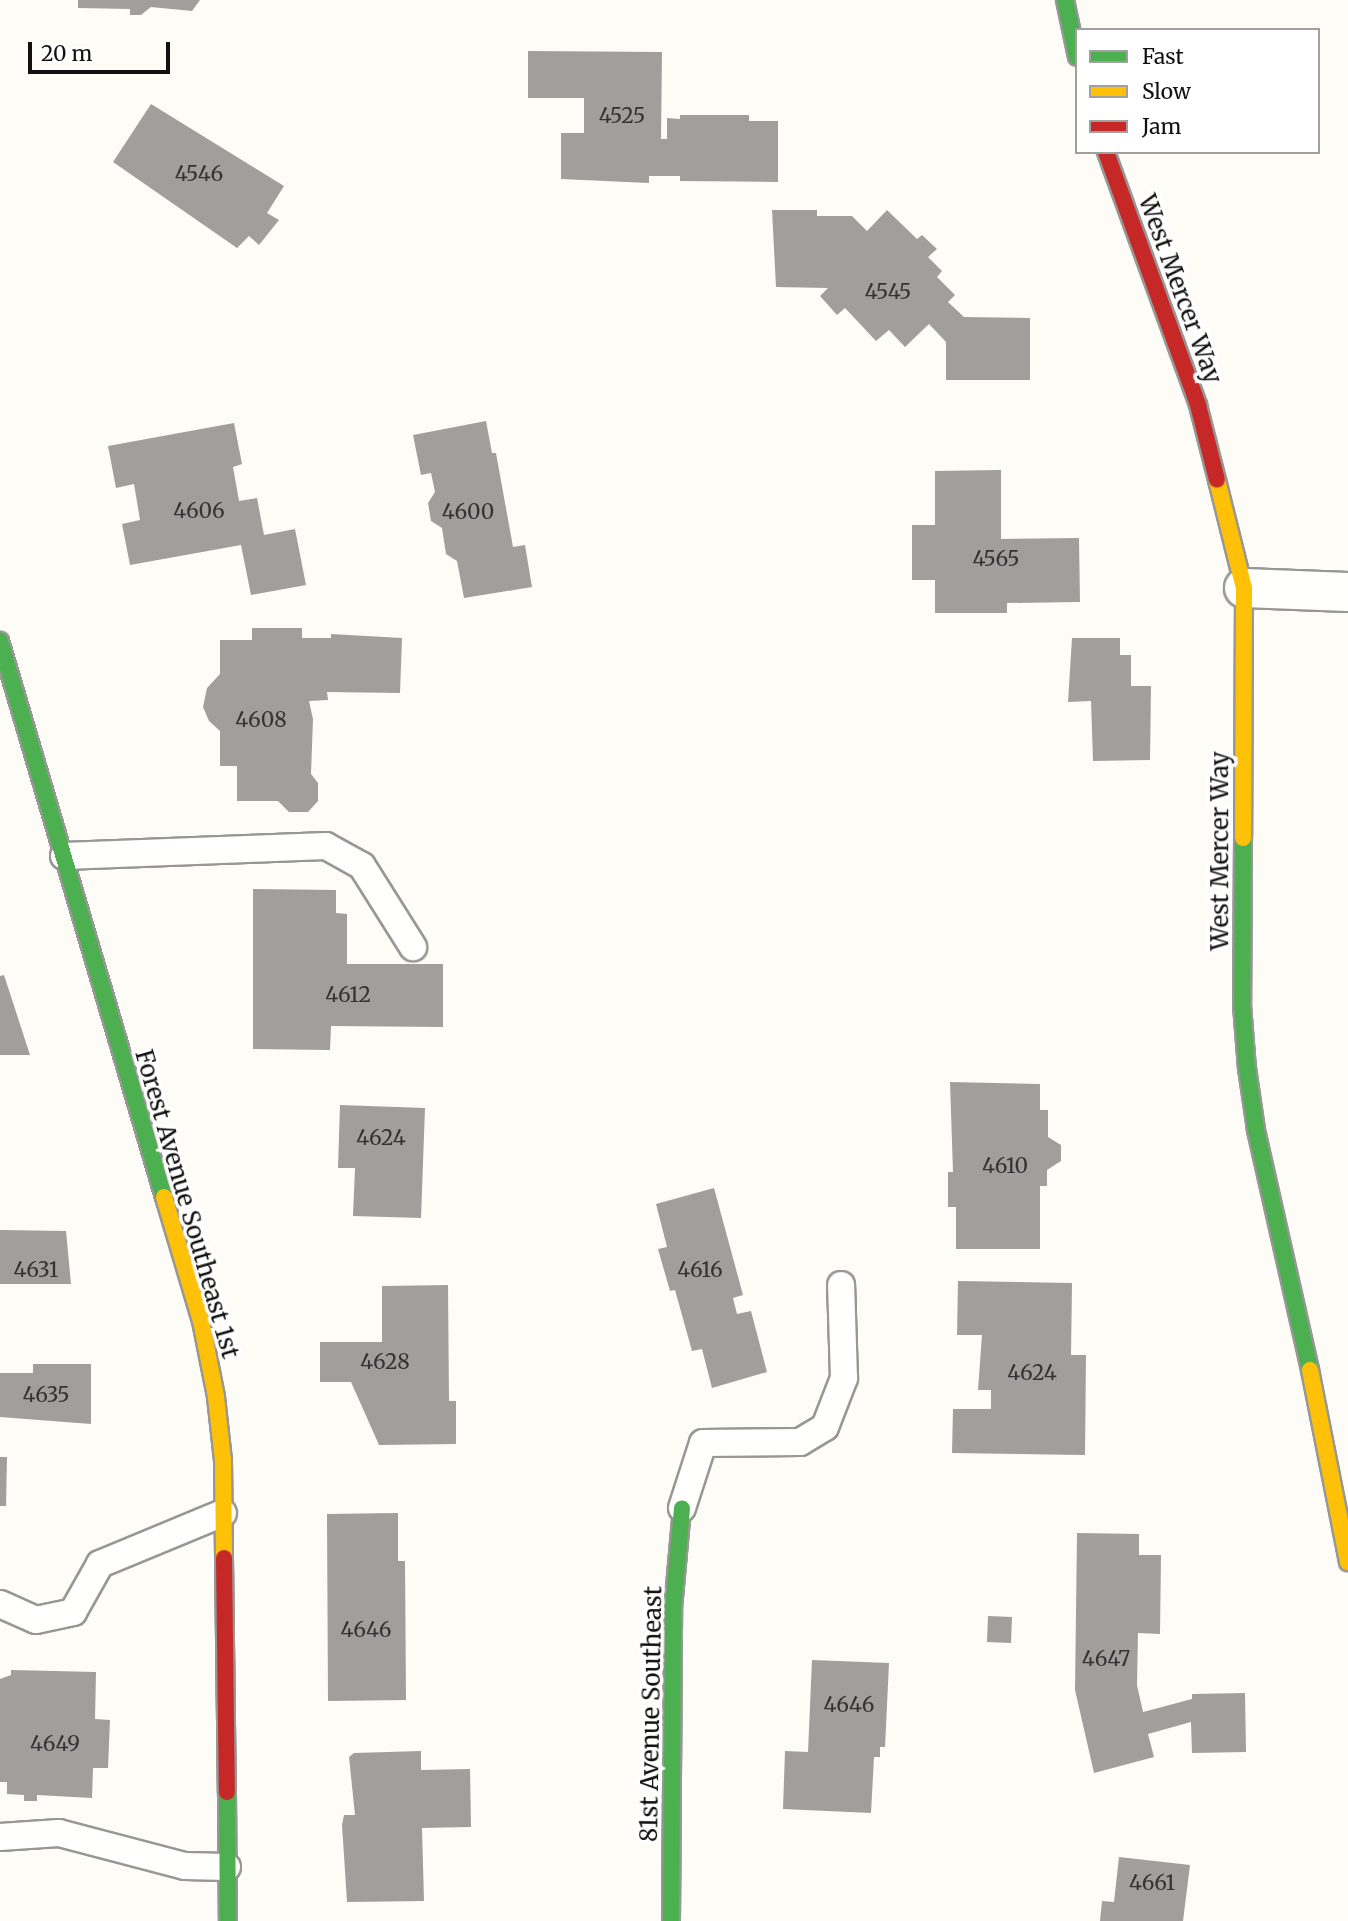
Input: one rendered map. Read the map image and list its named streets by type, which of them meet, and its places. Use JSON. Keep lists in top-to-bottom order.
{
  "streets": {
    "street": ["West Mercer Way", "Forest Avenue Southeast 1st", "81st Avenue Southeast"]
  },
  "house_numbers": [
    "4525",
    "4546",
    "4545",
    "4606",
    "4600",
    "4565",
    "4608",
    "4612",
    "4624",
    "4610",
    "4631",
    "4616",
    "4628",
    "4624",
    "4635",
    "4646",
    "4647",
    "4646",
    "4649",
    "4661"
  ],
  "legend": ["Fast", "Slow", "Jam"],
  "scale_bar": "20 m"
}
